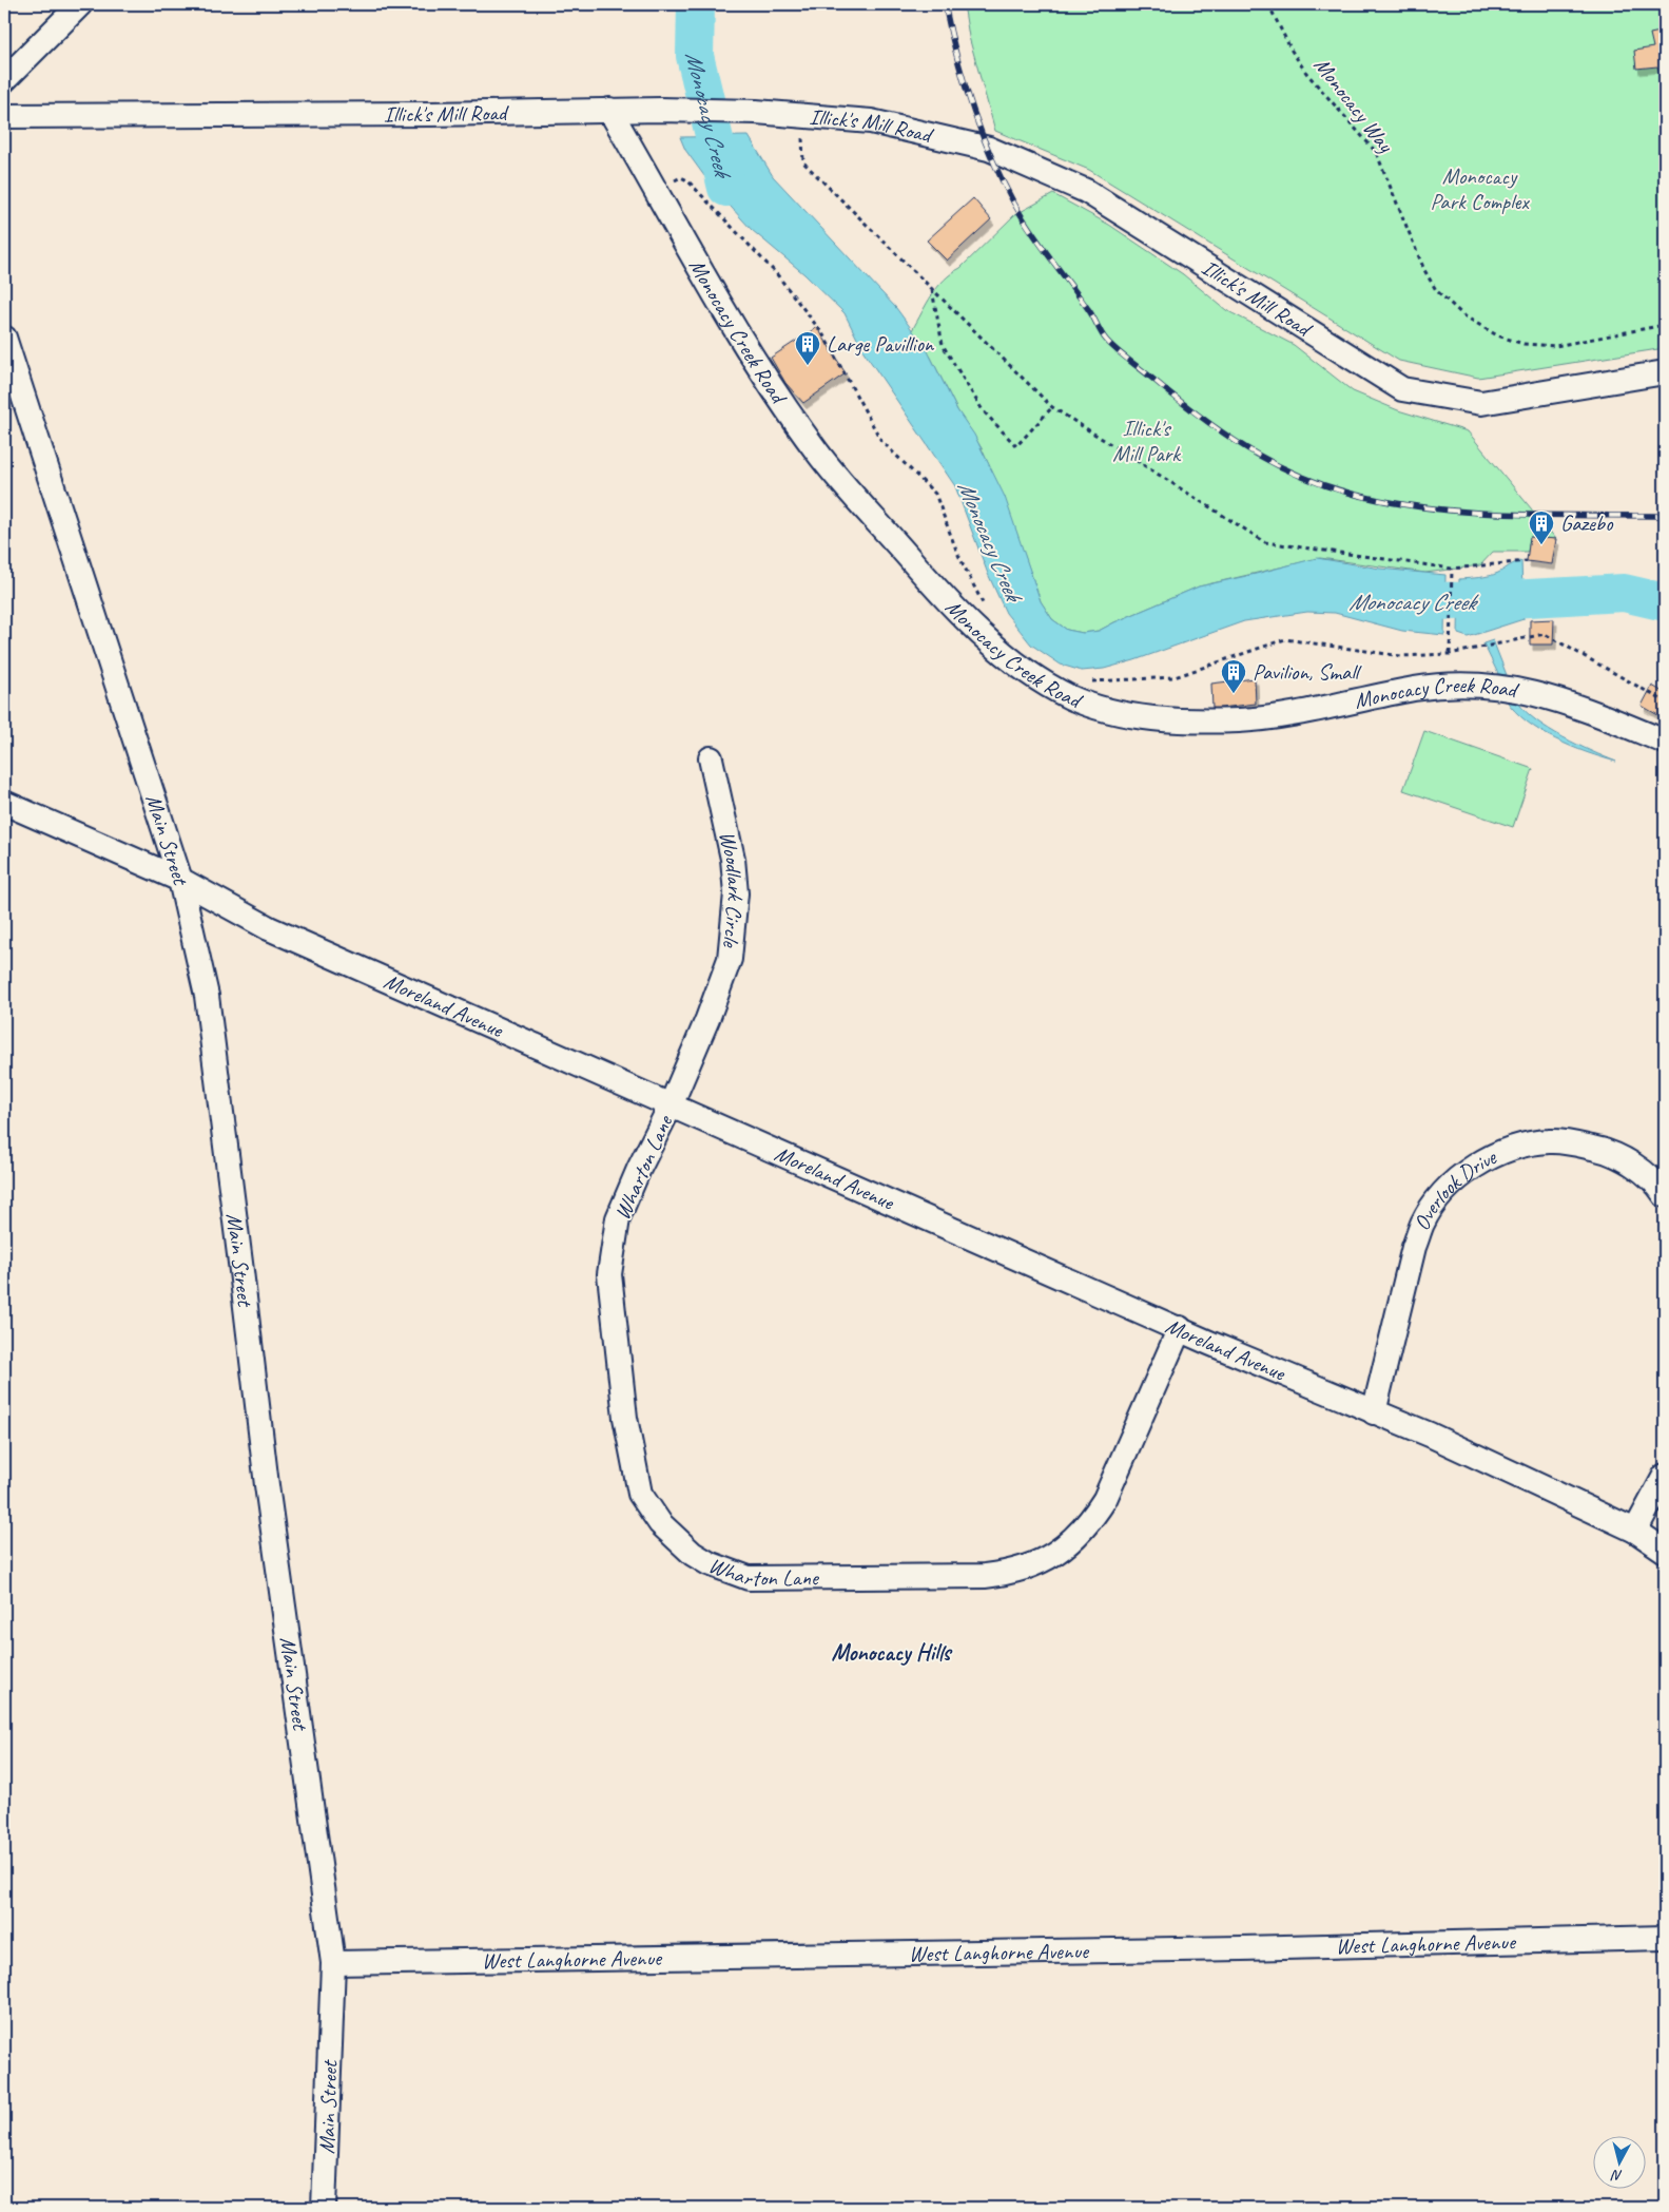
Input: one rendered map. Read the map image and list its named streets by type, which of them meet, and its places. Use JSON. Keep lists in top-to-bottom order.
{
  "streets": {
    "street": [
      "Illick's Mill Road",
      "Monocacy Creek Road",
      "Main Street",
      "Woodlark Circle",
      "Moreland Avenue",
      "Wharton Lane",
      "Overlook Drive",
      "West Langhorne Avenue"
    ],
    "path": ["Monocacy Way"]
  },
  "crossings": [
    ["Illick's Mill Road", "Monocacy Creek Road"],
    ["Main Street", "Moreland Avenue"],
    ["Main Street", "West Langhorne Avenue"],
    ["Woodlark Circle", "Moreland Avenue"],
    ["Woodlark Circle", "Wharton Lane"],
    ["Moreland Avenue", "Wharton Lane"],
    ["Moreland Avenue", "Overlook Drive"]
  ],
  "districts": ["Monocacy Hills"],
  "water": ["Monocacy Creek"],
  "parks": ["Monocacy Park Complex", "Illick's Mill Park"],
  "places": {
    "building": ["Large Pavillion", "Gazebo", "Pavilion, Small"]
  },
  "north": "bottom"
}
